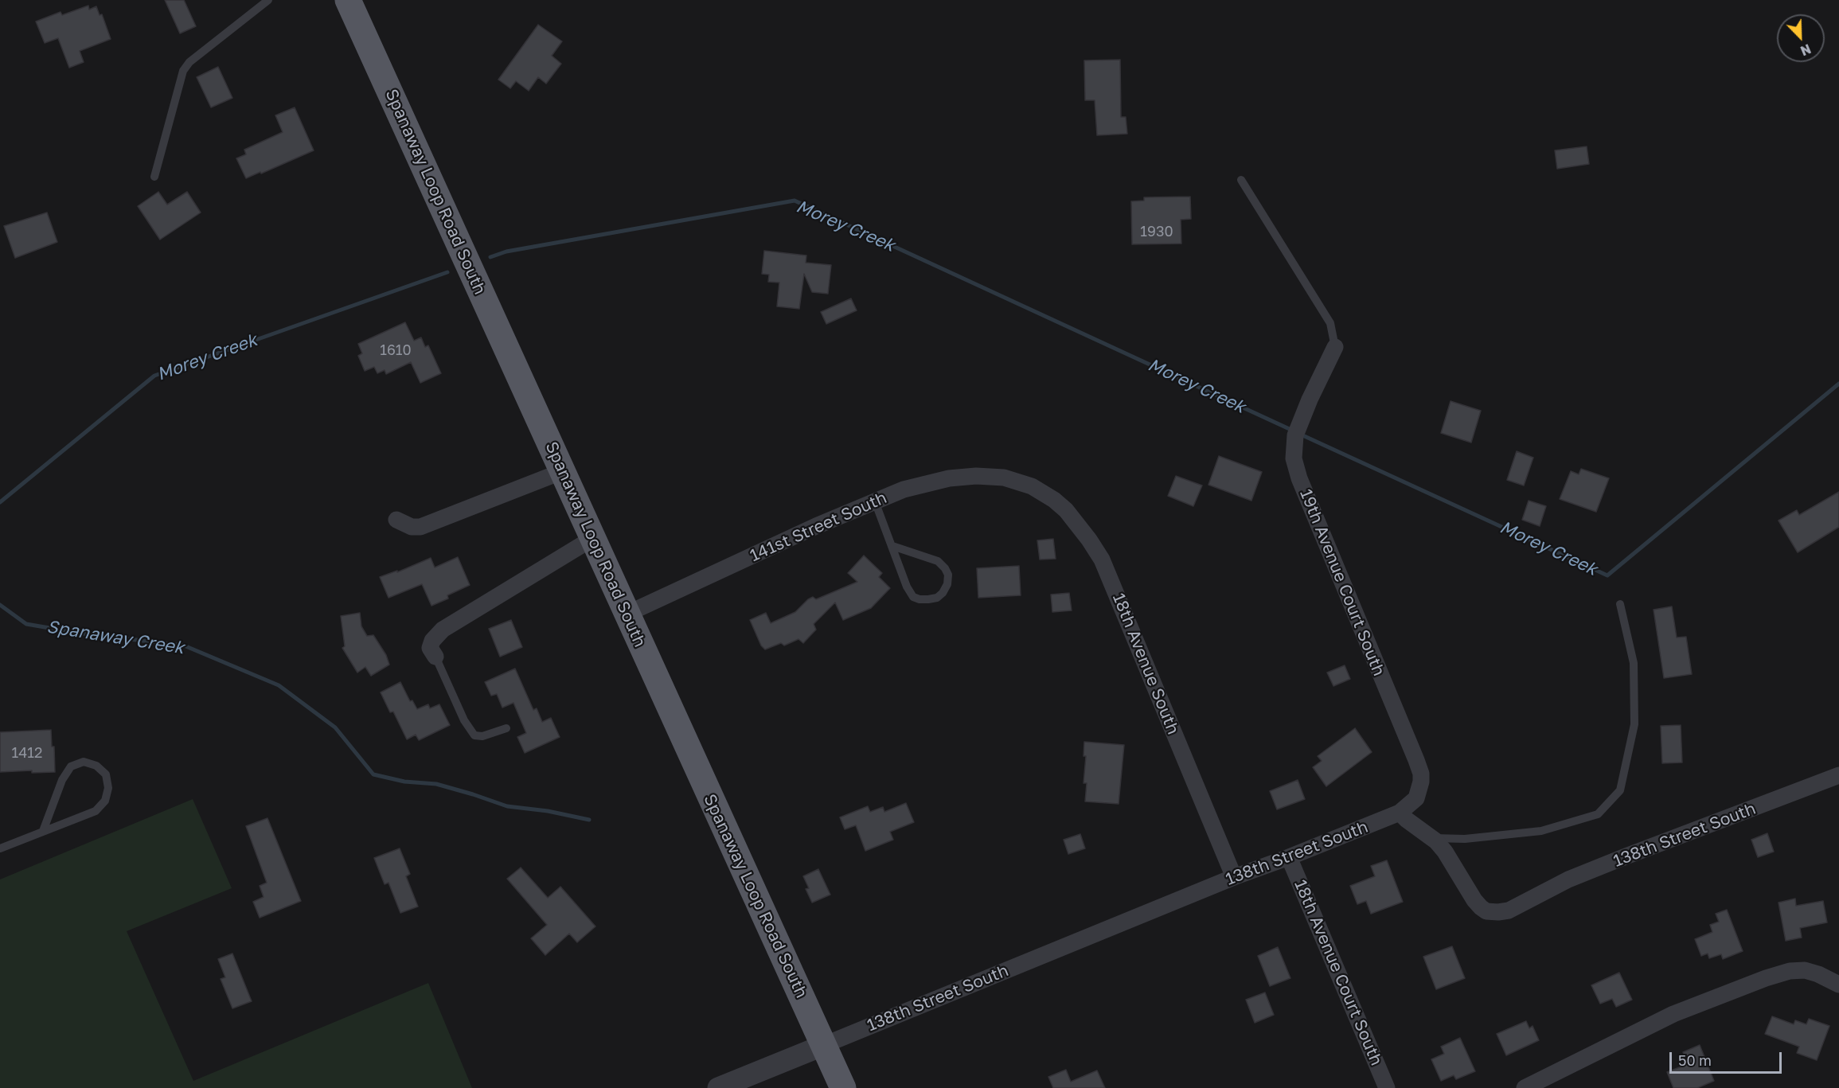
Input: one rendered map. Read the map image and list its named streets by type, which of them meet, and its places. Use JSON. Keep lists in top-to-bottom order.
{
  "streets": {
    "main road": ["Spanaway Loop Road South"],
    "street": [
      "141st Street South",
      "19th Avenue Court South",
      "18th Avenue South",
      "138th Street South",
      "18th Avenue Court South"
    ]
  },
  "crossings": [
    ["Spanaway Loop Road South", "141st Street South"],
    ["Spanaway Loop Road South", "138th Street South"],
    ["141st Street South", "18th Avenue South"],
    ["19th Avenue Court South", "138th Street South"],
    ["18th Avenue South", "138th Street South"],
    ["138th Street South", "18th Avenue Court South"]
  ],
  "water": ["Morey Creek", "Spanaway Creek"],
  "house_numbers": ["1930", "1610", "1412"],
  "scale_bar": "50 m",
  "north": "bottom right"
}
